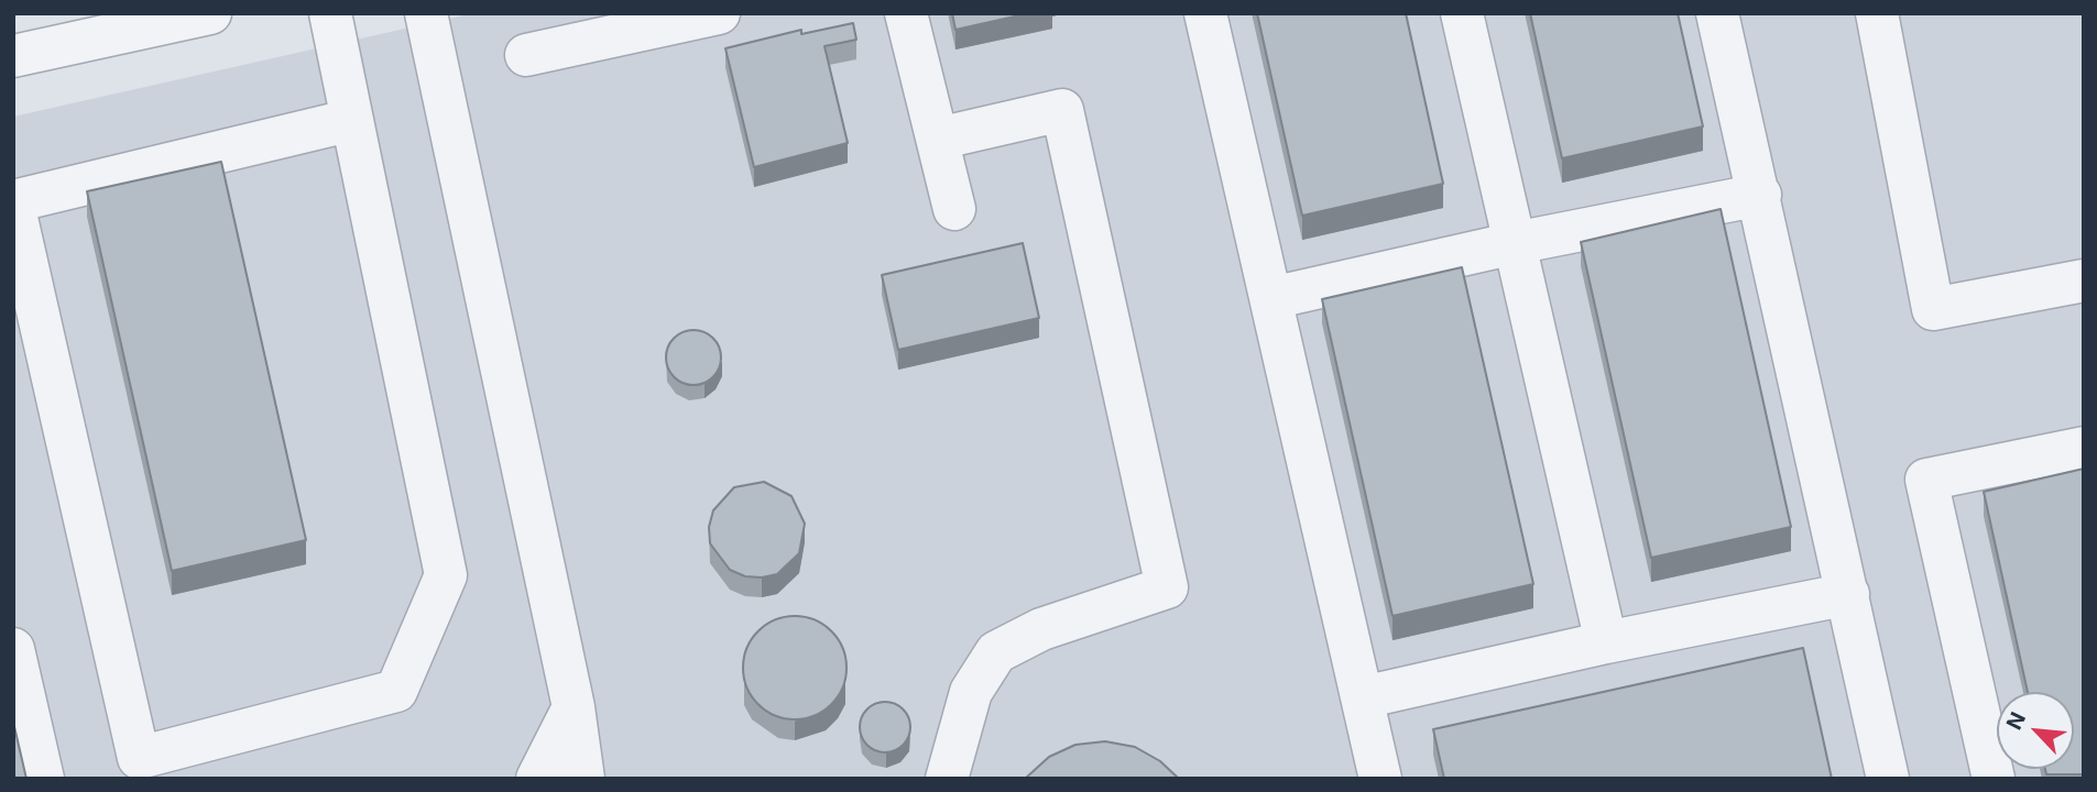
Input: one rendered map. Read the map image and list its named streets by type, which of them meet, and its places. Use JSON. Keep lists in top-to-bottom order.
{
  "north": "top left"
}
